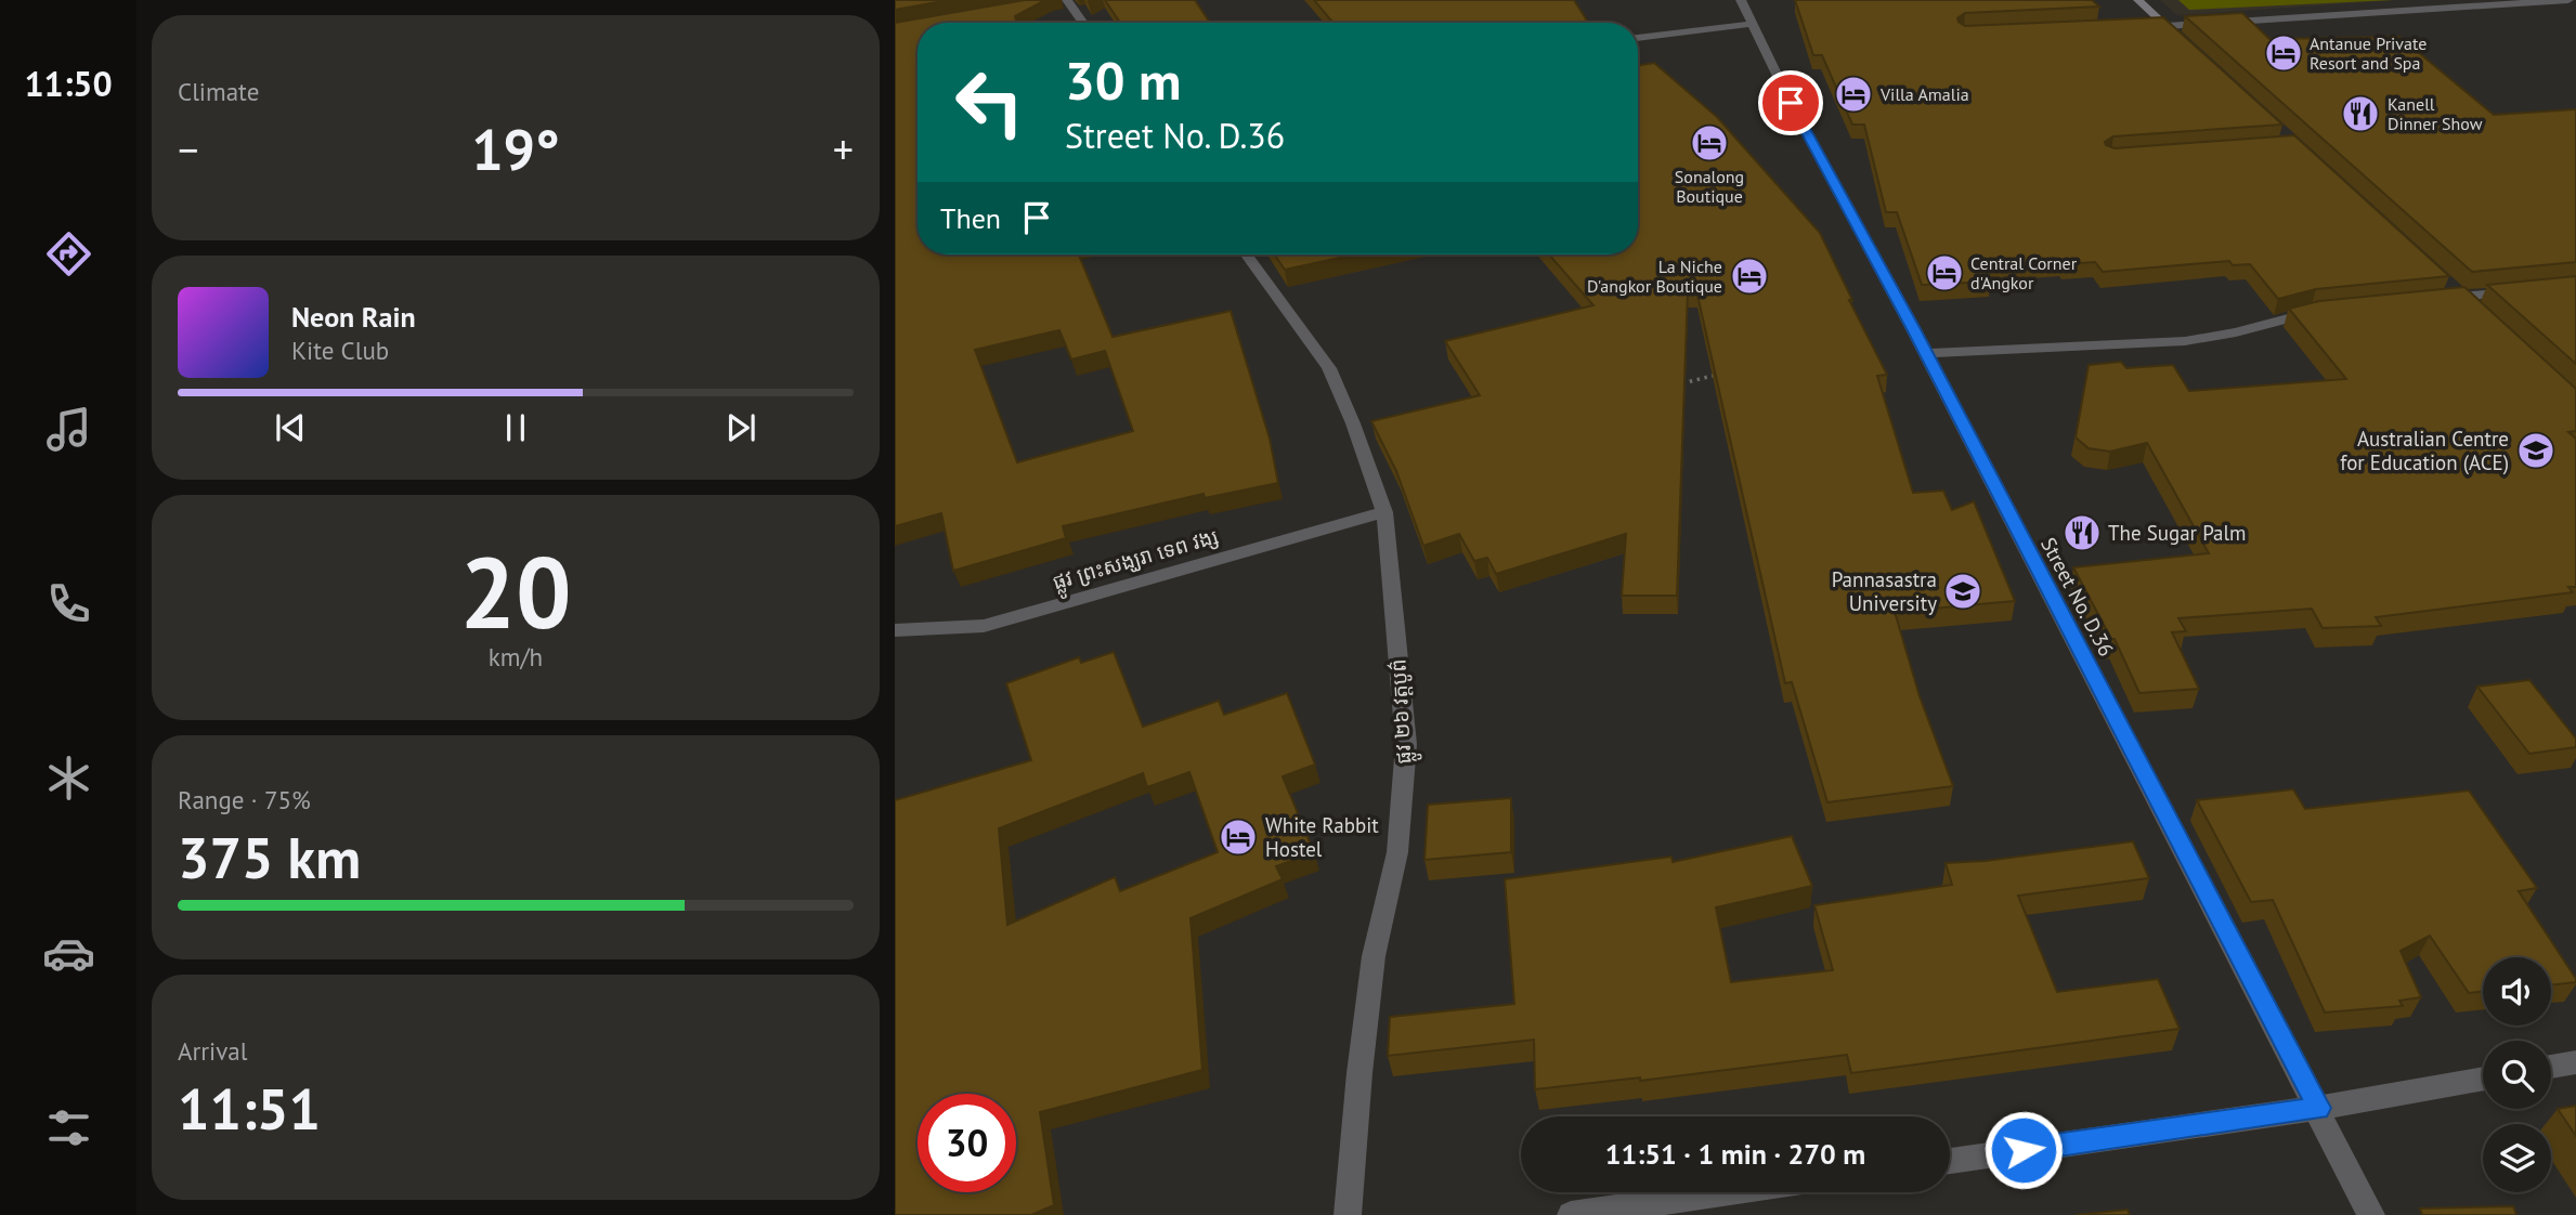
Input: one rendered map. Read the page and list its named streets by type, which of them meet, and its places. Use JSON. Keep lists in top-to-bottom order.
{
  "streets": {
    "street": ["ផ្លូវ ព្រះសង្ឃរា ទេព វង្ស", "Street No. D.36", "ផ្លូវ ២៦ វត្តបូព៌"]
  },
  "crossings": [
    ["ផ្លូវ ព្រះសង្ឃរា ទេព វង្ស", "ផ្លូវ ២៦ វត្តបូព៌"]
  ],
  "places": {
    "hotel": [
      "Antanue Private Resort and Spa",
      "Villa Amalia",
      "Sonalong Boutique",
      "Central Corner d'Angkor",
      "La Niche D'angkor Boutique",
      "White Rabbit Hostel"
    ],
    "restaurant": ["Kanell Dinner Show", "The Sugar Palm"],
    "school or university": ["Australian Centre for Education (ACE)", "Pannasastra University"]
  },
  "page": {
    "tabs": "11:50",
    "tile": [
      "Climate",
      ["20", "km/h"],
      ["Range · 75%", "375 km"],
      ["Arrival", "11:51"]
    ],
    "turn": ["30 m", "Street No. D.36"],
    "heat": ["−", "19°", "+"],
    "then": "Then",
    "song": ["Neon Rain", "Kite Club"],
    "limit": "30",
    "trip": "11:51 · 1 min · 270 m"
  }
}
